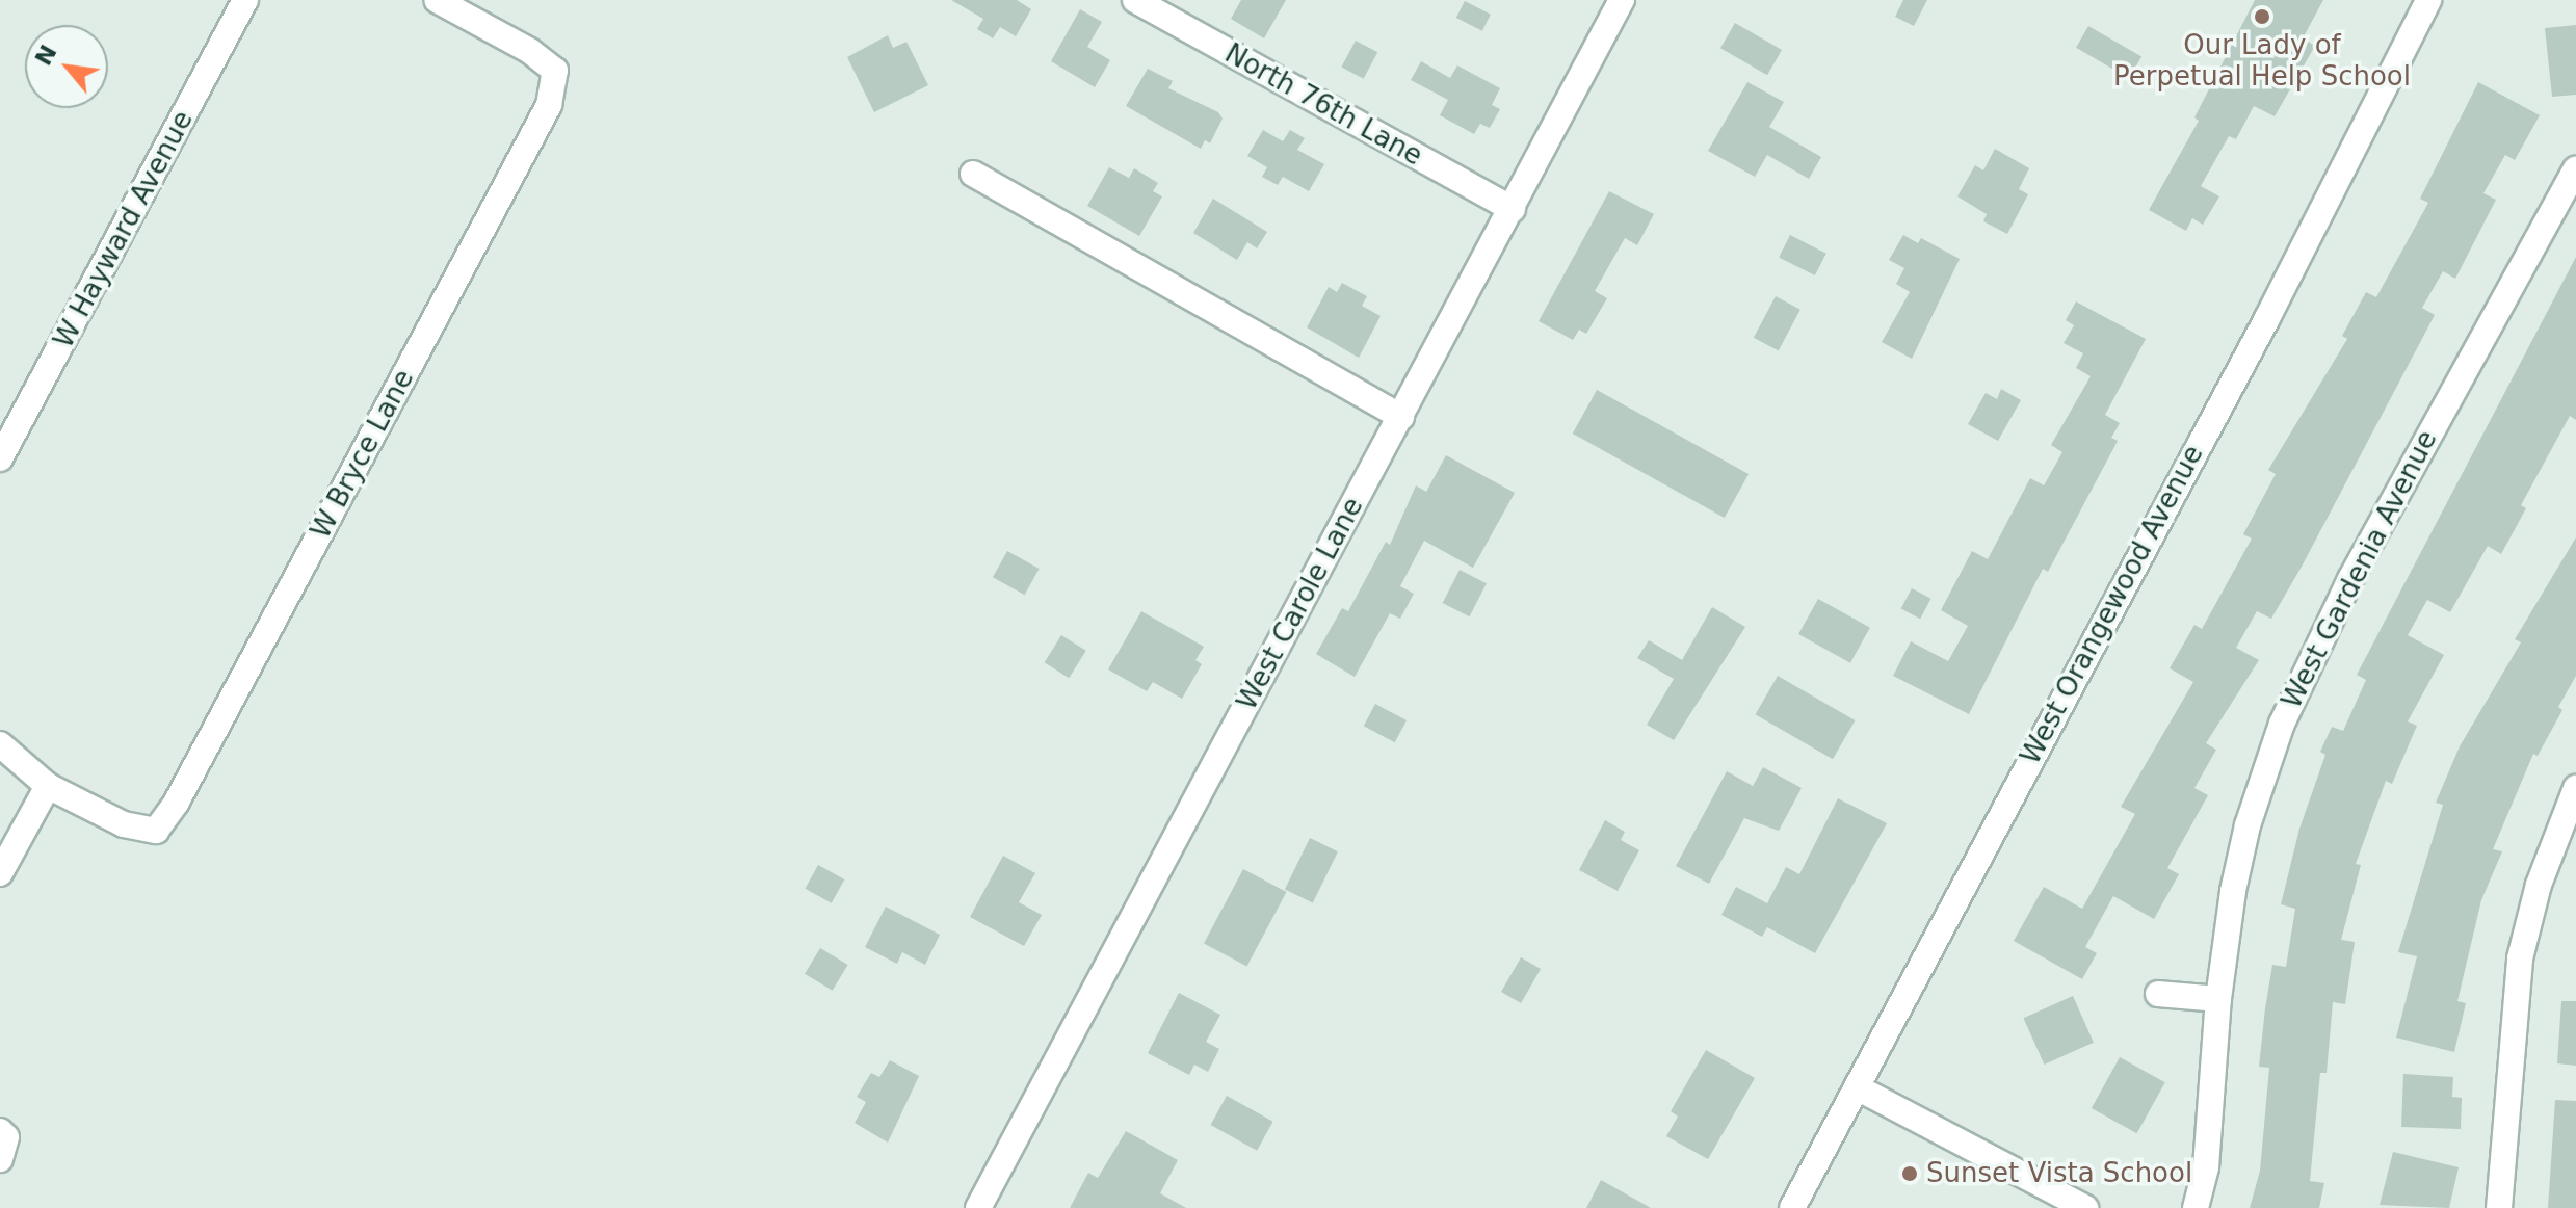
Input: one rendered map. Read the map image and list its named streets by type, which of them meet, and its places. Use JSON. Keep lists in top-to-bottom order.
{
  "streets": {
    "street": [
      "North 76th Lane",
      "W Hayward Avenue",
      "W Bryce Lane",
      "West Gardenia Avenue",
      "West Carole Lane",
      "West Orangewood Avenue"
    ]
  },
  "crossings": [
    ["North 76th Lane", "West Carole Lane"]
  ],
  "places": ["Our Lady of Perpetual Help School", "Sunset Vista School"],
  "north": "top left"
}
